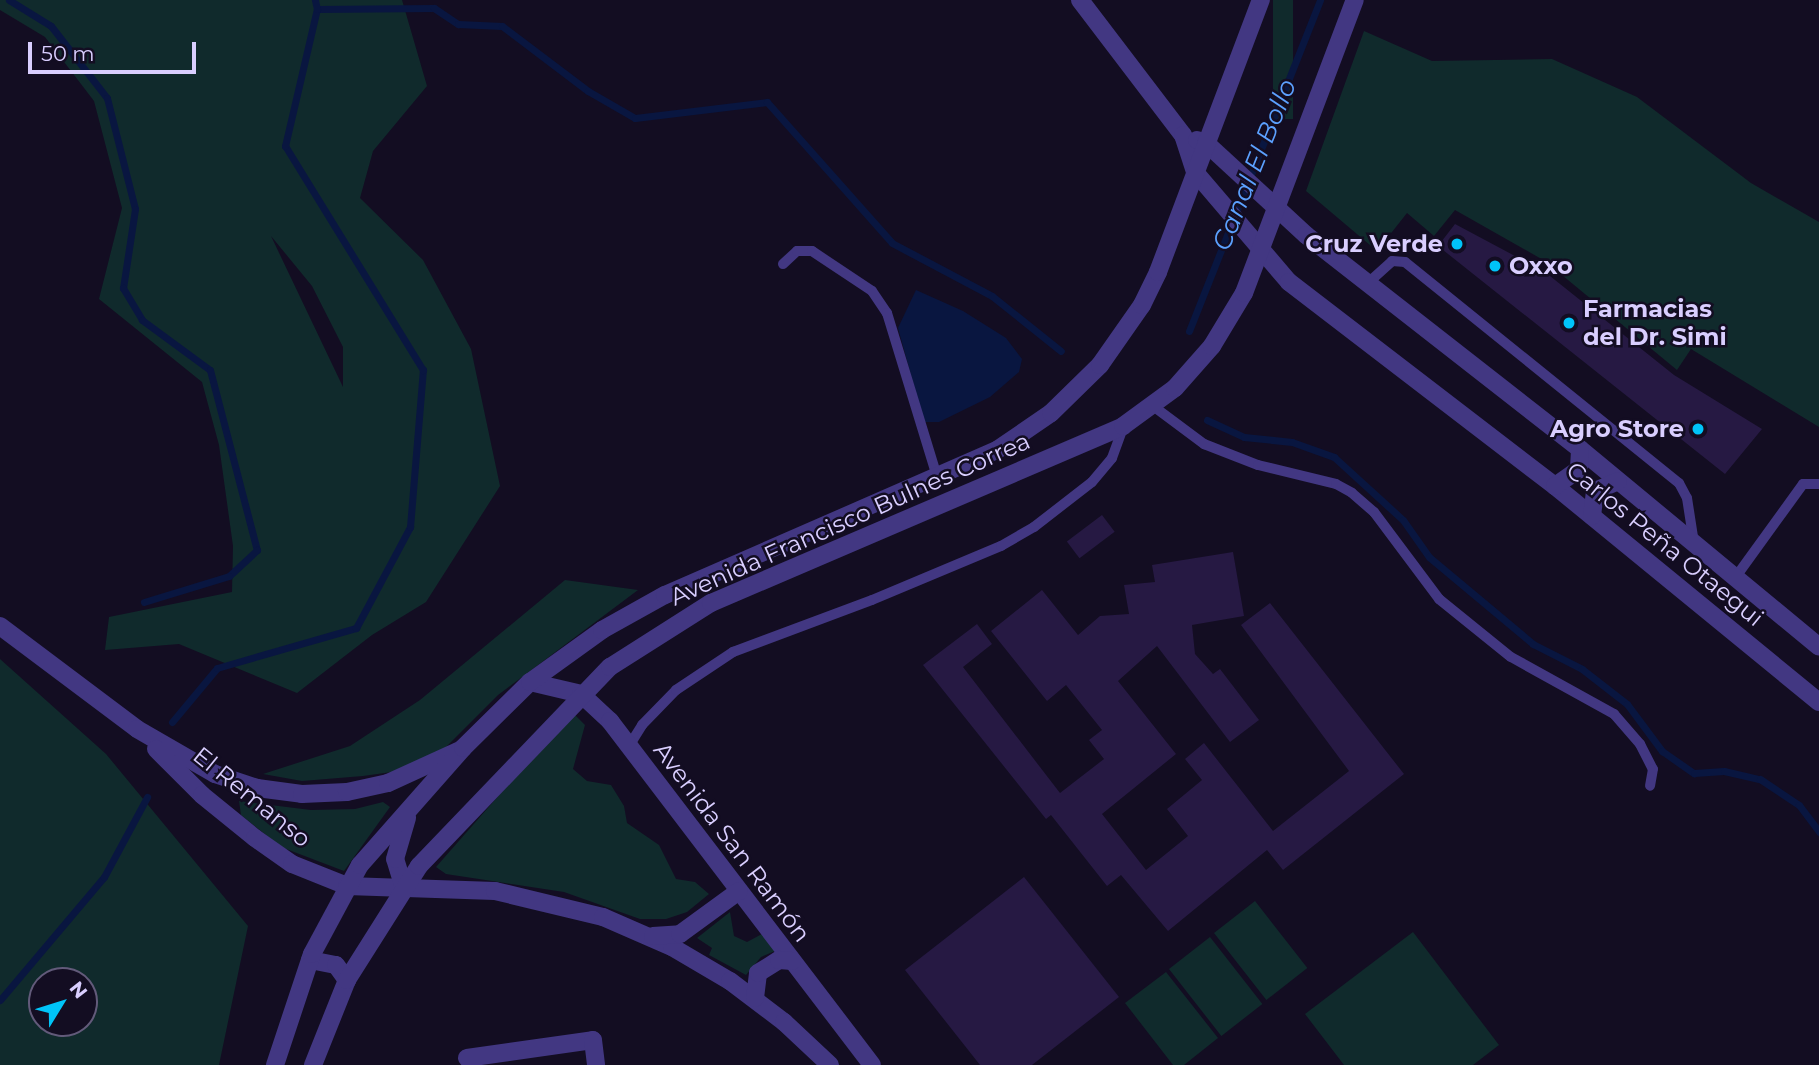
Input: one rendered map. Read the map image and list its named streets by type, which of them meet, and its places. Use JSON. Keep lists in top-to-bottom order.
{
  "streets": {
    "street": [
      "Avenida Francisco Bulnes Correa",
      "Carlos Peña Otaegui",
      "El Remanso",
      "Avenida San Ramón"
    ]
  },
  "crossings": [
    ["Avenida Francisco Bulnes Correa", "Carlos Peña Otaegui"],
    ["Avenida Francisco Bulnes Correa", "El Remanso"],
    ["Avenida Francisco Bulnes Correa", "Avenida San Ramón"]
  ],
  "water": ["Canal El Bollo"],
  "places": [
    "Cruz Verde",
    "Oxxo",
    "Farmacias del Dr. Simi",
    "Agro Store"
  ],
  "scale_bar": "50 m",
  "north": "top right"
}
